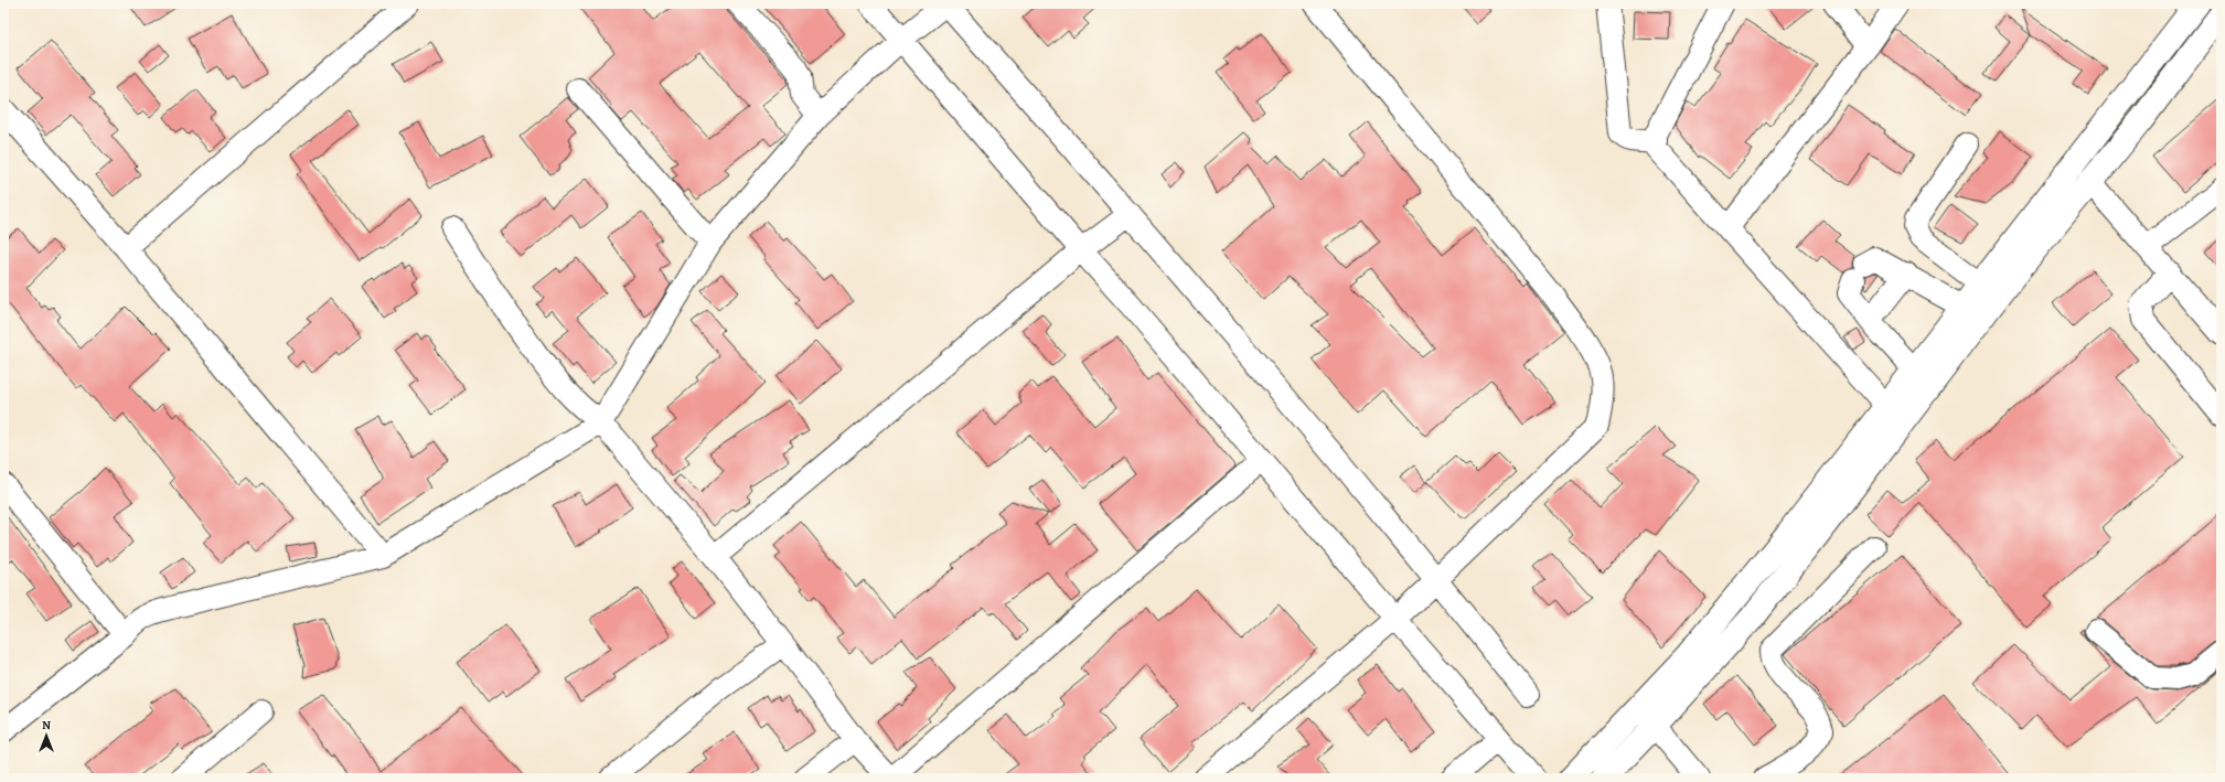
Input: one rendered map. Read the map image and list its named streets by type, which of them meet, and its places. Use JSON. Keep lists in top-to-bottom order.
{
  "north": "top"
}
